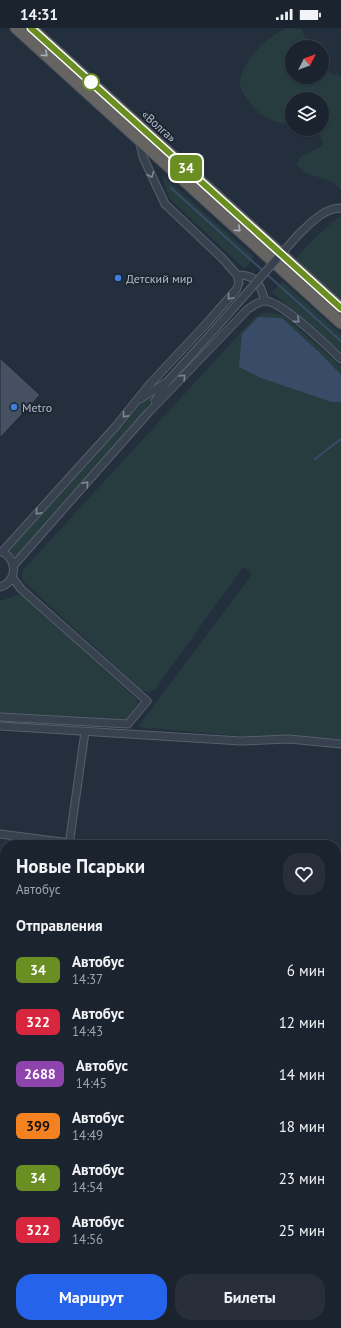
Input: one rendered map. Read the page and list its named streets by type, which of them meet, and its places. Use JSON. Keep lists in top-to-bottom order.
{
  "streets": {
    "highway": ["«Волга»"]
  },
  "places": ["Детский мир", "Metro"],
  "lines": ["bus line 34"],
  "north": "top right",
  "page": {
    "status": "14:31",
    "on_map": "34",
    "heading": [
      ["Новые Псарьки", "Автобус"],
      "Отправления"
    ],
    "list": [
      {
        "mark": "34",
        "name": "Автобус",
        "note": "14:37",
        "value": "6 мин"
      },
      {
        "mark": "322",
        "name": "Автобус",
        "note": "14:43",
        "value": "12 мин"
      },
      {
        "mark": "2688",
        "name": "Автобус",
        "note": "14:45",
        "value": "14 мин"
      },
      {
        "mark": "399",
        "name": "Автобус",
        "note": "14:49",
        "value": "18 мин"
      },
      {
        "mark": "34",
        "name": "Автобус",
        "note": "14:54",
        "value": "23 мин"
      },
      {
        "mark": "322",
        "name": "Автобус",
        "note": "14:56",
        "value": "25 мин"
      }
    ],
    "buttons": ["Маршрут", "Билеты"]
  }
}
